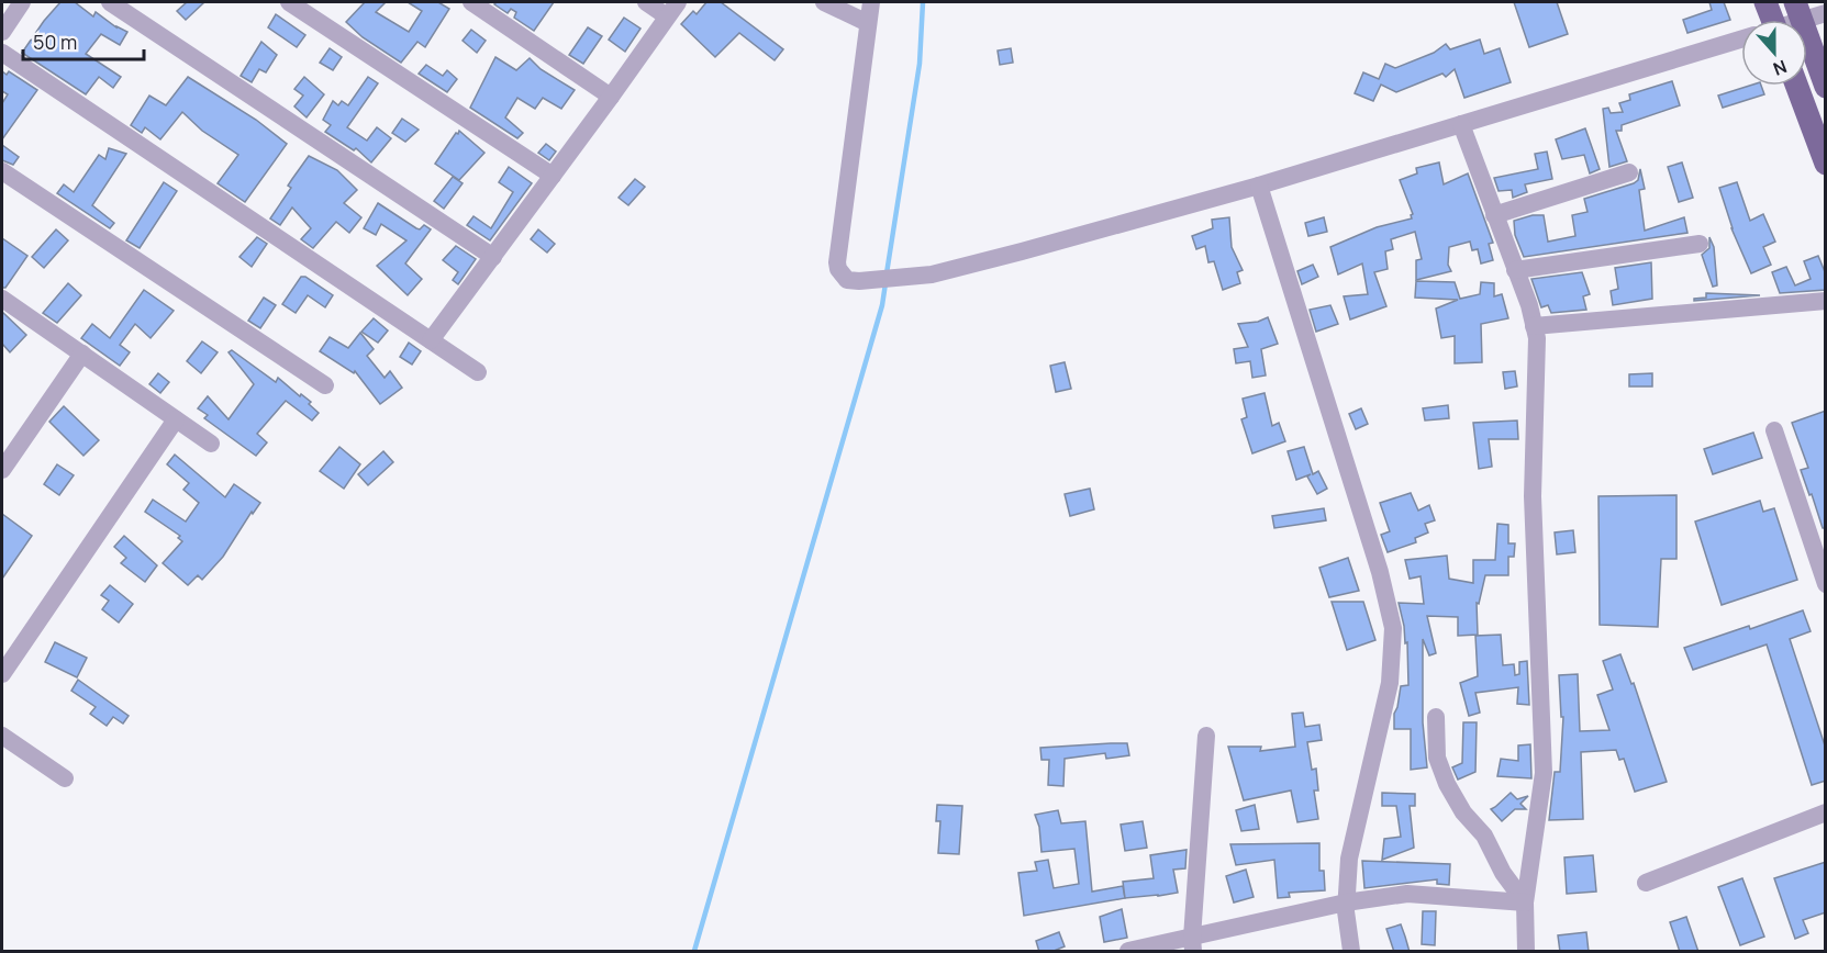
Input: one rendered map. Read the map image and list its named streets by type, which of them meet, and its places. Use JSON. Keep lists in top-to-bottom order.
{
  "scale_bar": "50 m",
  "north": "bottom"
}
